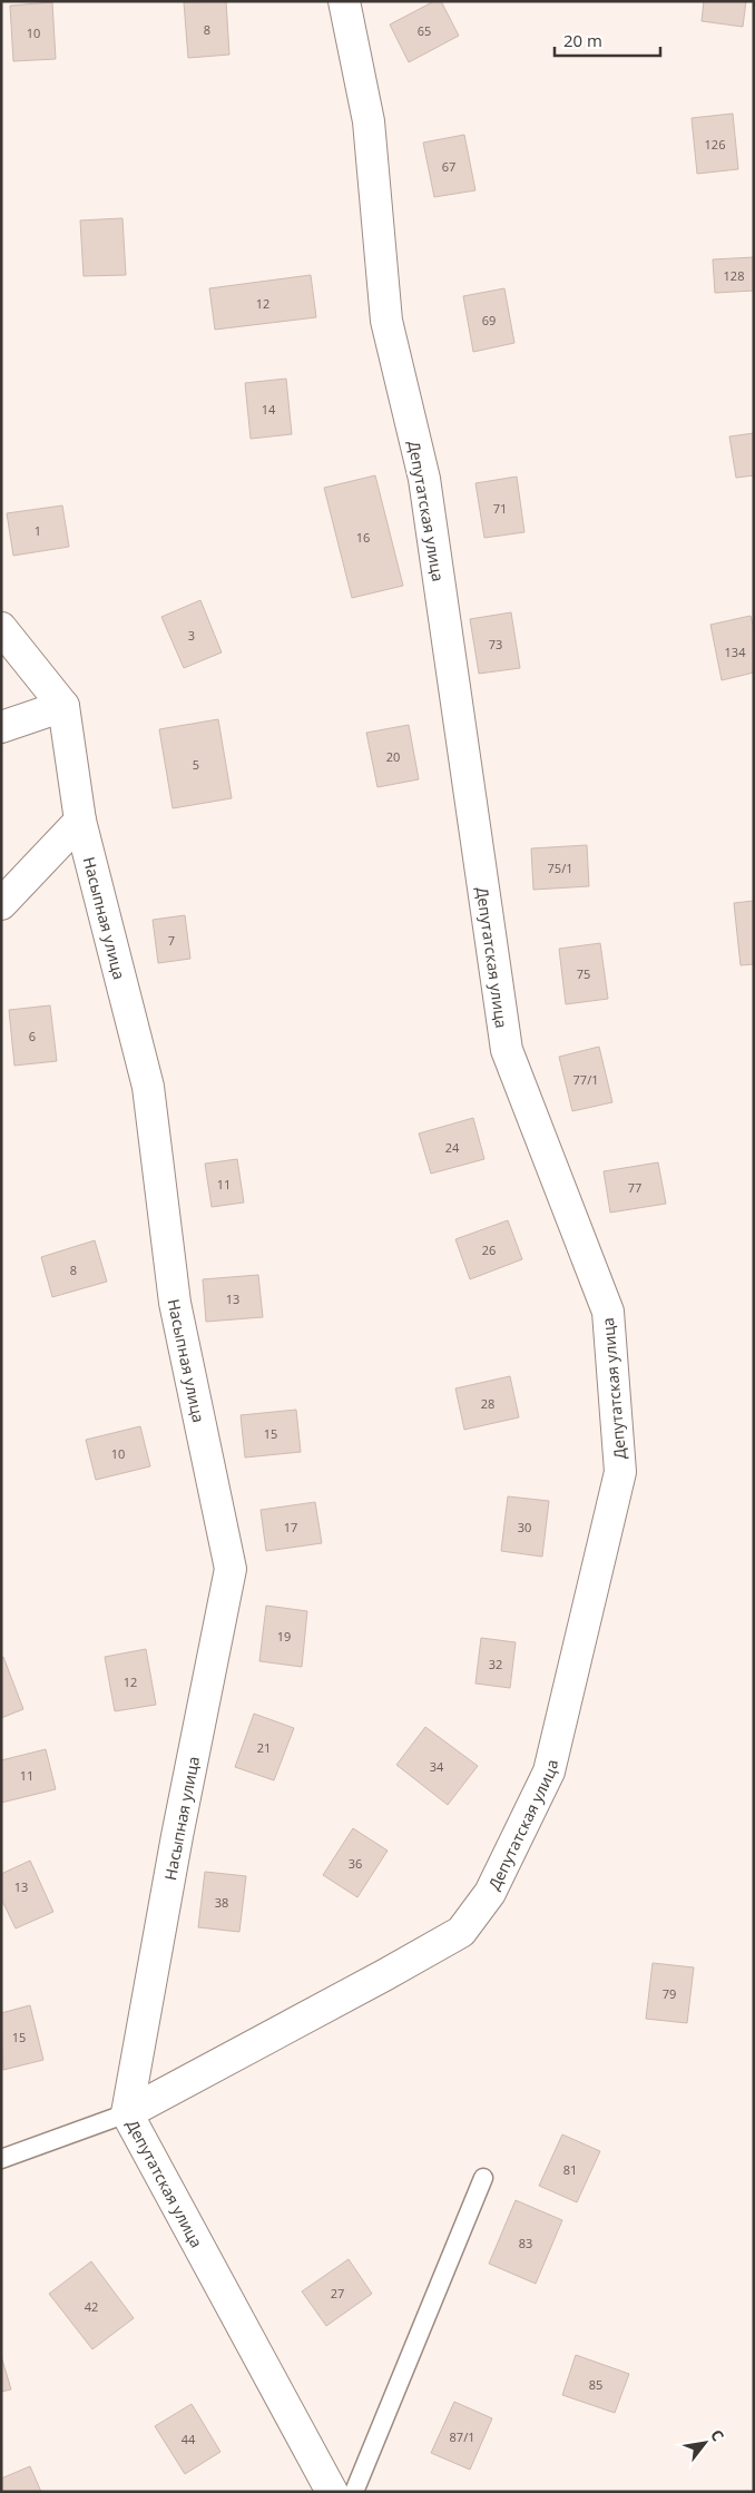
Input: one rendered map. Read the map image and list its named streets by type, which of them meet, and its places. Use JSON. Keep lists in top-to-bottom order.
{
  "streets": {
    "street": ["Депутатская улица", "Насыпная улица"]
  },
  "crossings": [
    ["Депутатская улица", "Насыпная улица"]
  ],
  "house_numbers": [
    "8",
    "65",
    "10",
    "126",
    "67",
    "128",
    "12",
    "69",
    "14",
    "71",
    "1",
    "16",
    "3",
    "73",
    "134",
    "20",
    "5",
    "75/1",
    "7",
    "75",
    "6",
    "77/1",
    "24",
    "11",
    "77",
    "26",
    "8",
    "13",
    "28",
    "15",
    "10",
    "17",
    "30",
    "19",
    "32",
    "12",
    "21",
    "34",
    "11",
    "36",
    "13",
    "38",
    "79",
    "15",
    "81",
    "83",
    "27",
    "42",
    "85",
    "87/1",
    "44"
  ],
  "scale_bar": "20 m",
  "north": "top right"
}
